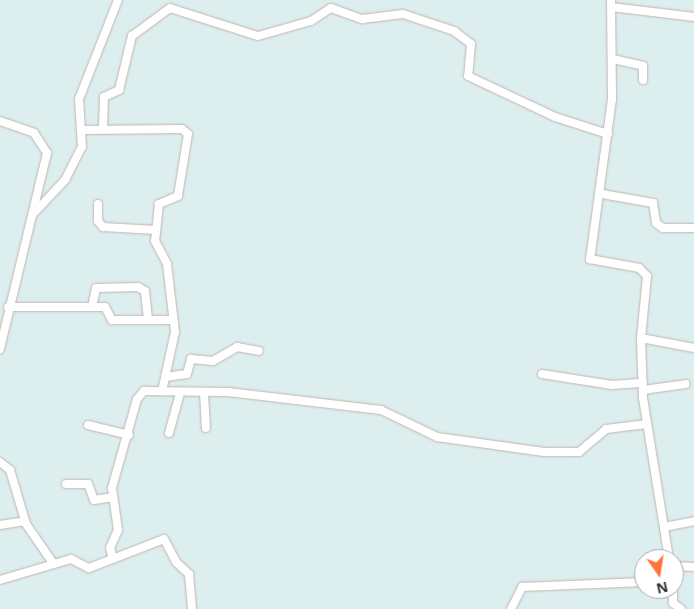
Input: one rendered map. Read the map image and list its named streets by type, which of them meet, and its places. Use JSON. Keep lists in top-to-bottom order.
{
  "north": "bottom"
}
